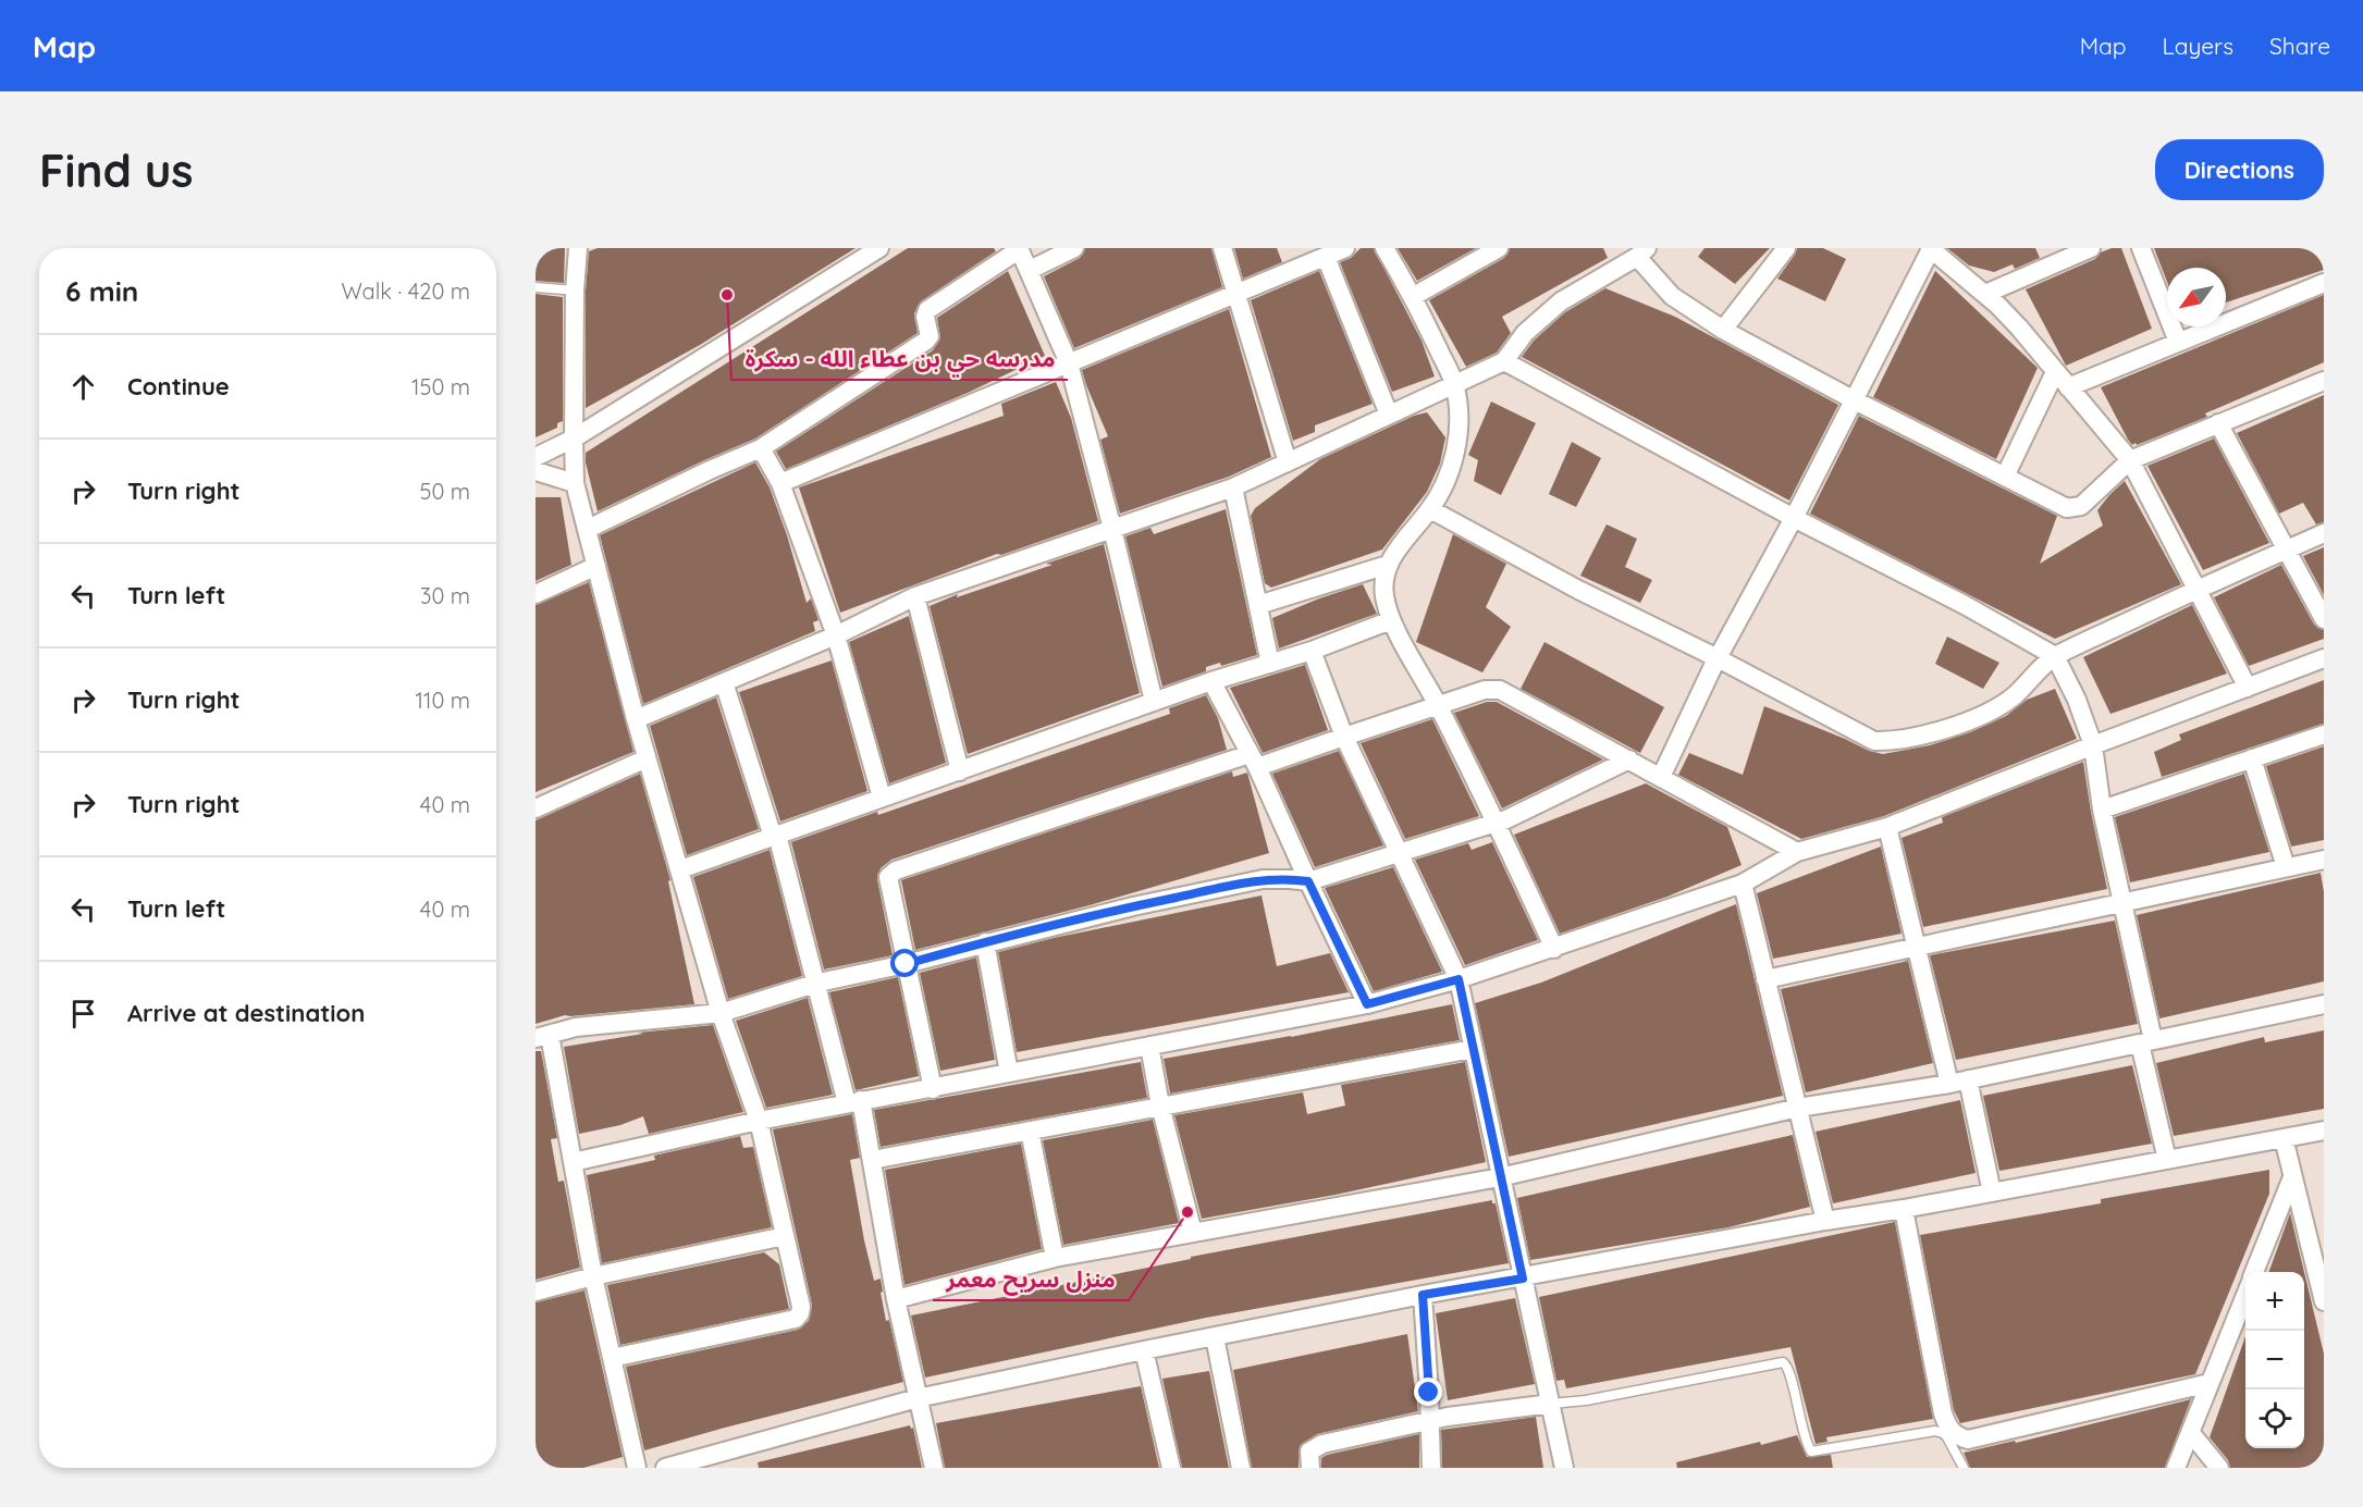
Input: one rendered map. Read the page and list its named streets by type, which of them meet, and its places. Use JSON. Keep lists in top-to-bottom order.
{
  "places": ["مدرسه حي بن عطاء الله - سكرة", "منزل سريح معمر"],
  "north": "bottom left",
  "page": {
    "header": "Map",
    "nav": ["Map", "Layers", "Share"],
    "buttons": "Directions",
    "title": "Find us",
    "heading": ["6 min", "Walk · 420 m"],
    "list": [
      ["Continue", "150 m"],
      ["Turn right", "50 m"],
      ["Turn left", "30 m"],
      ["Turn right", "110 m"],
      ["Turn right", "40 m"],
      ["Turn left", "40 m"],
      "Arrive at destination"
    ],
    "map_buttons": ["+", "−"]
  }
}
